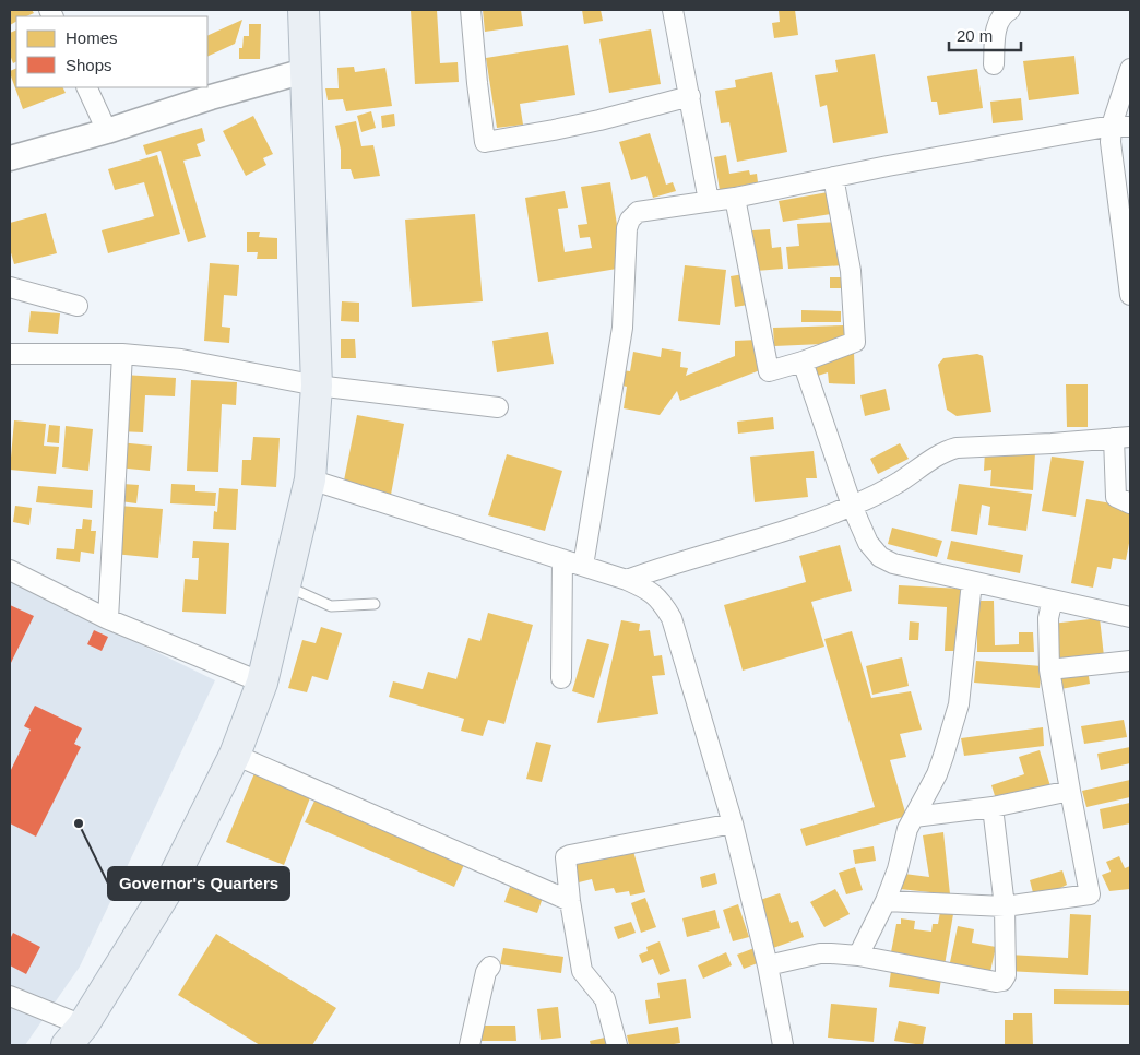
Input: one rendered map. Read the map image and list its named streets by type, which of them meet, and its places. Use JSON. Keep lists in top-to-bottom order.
{
  "places": ["Governor's Quarters"],
  "legend": ["Homes", "Shops"],
  "scale_bar": "20 m"
}
